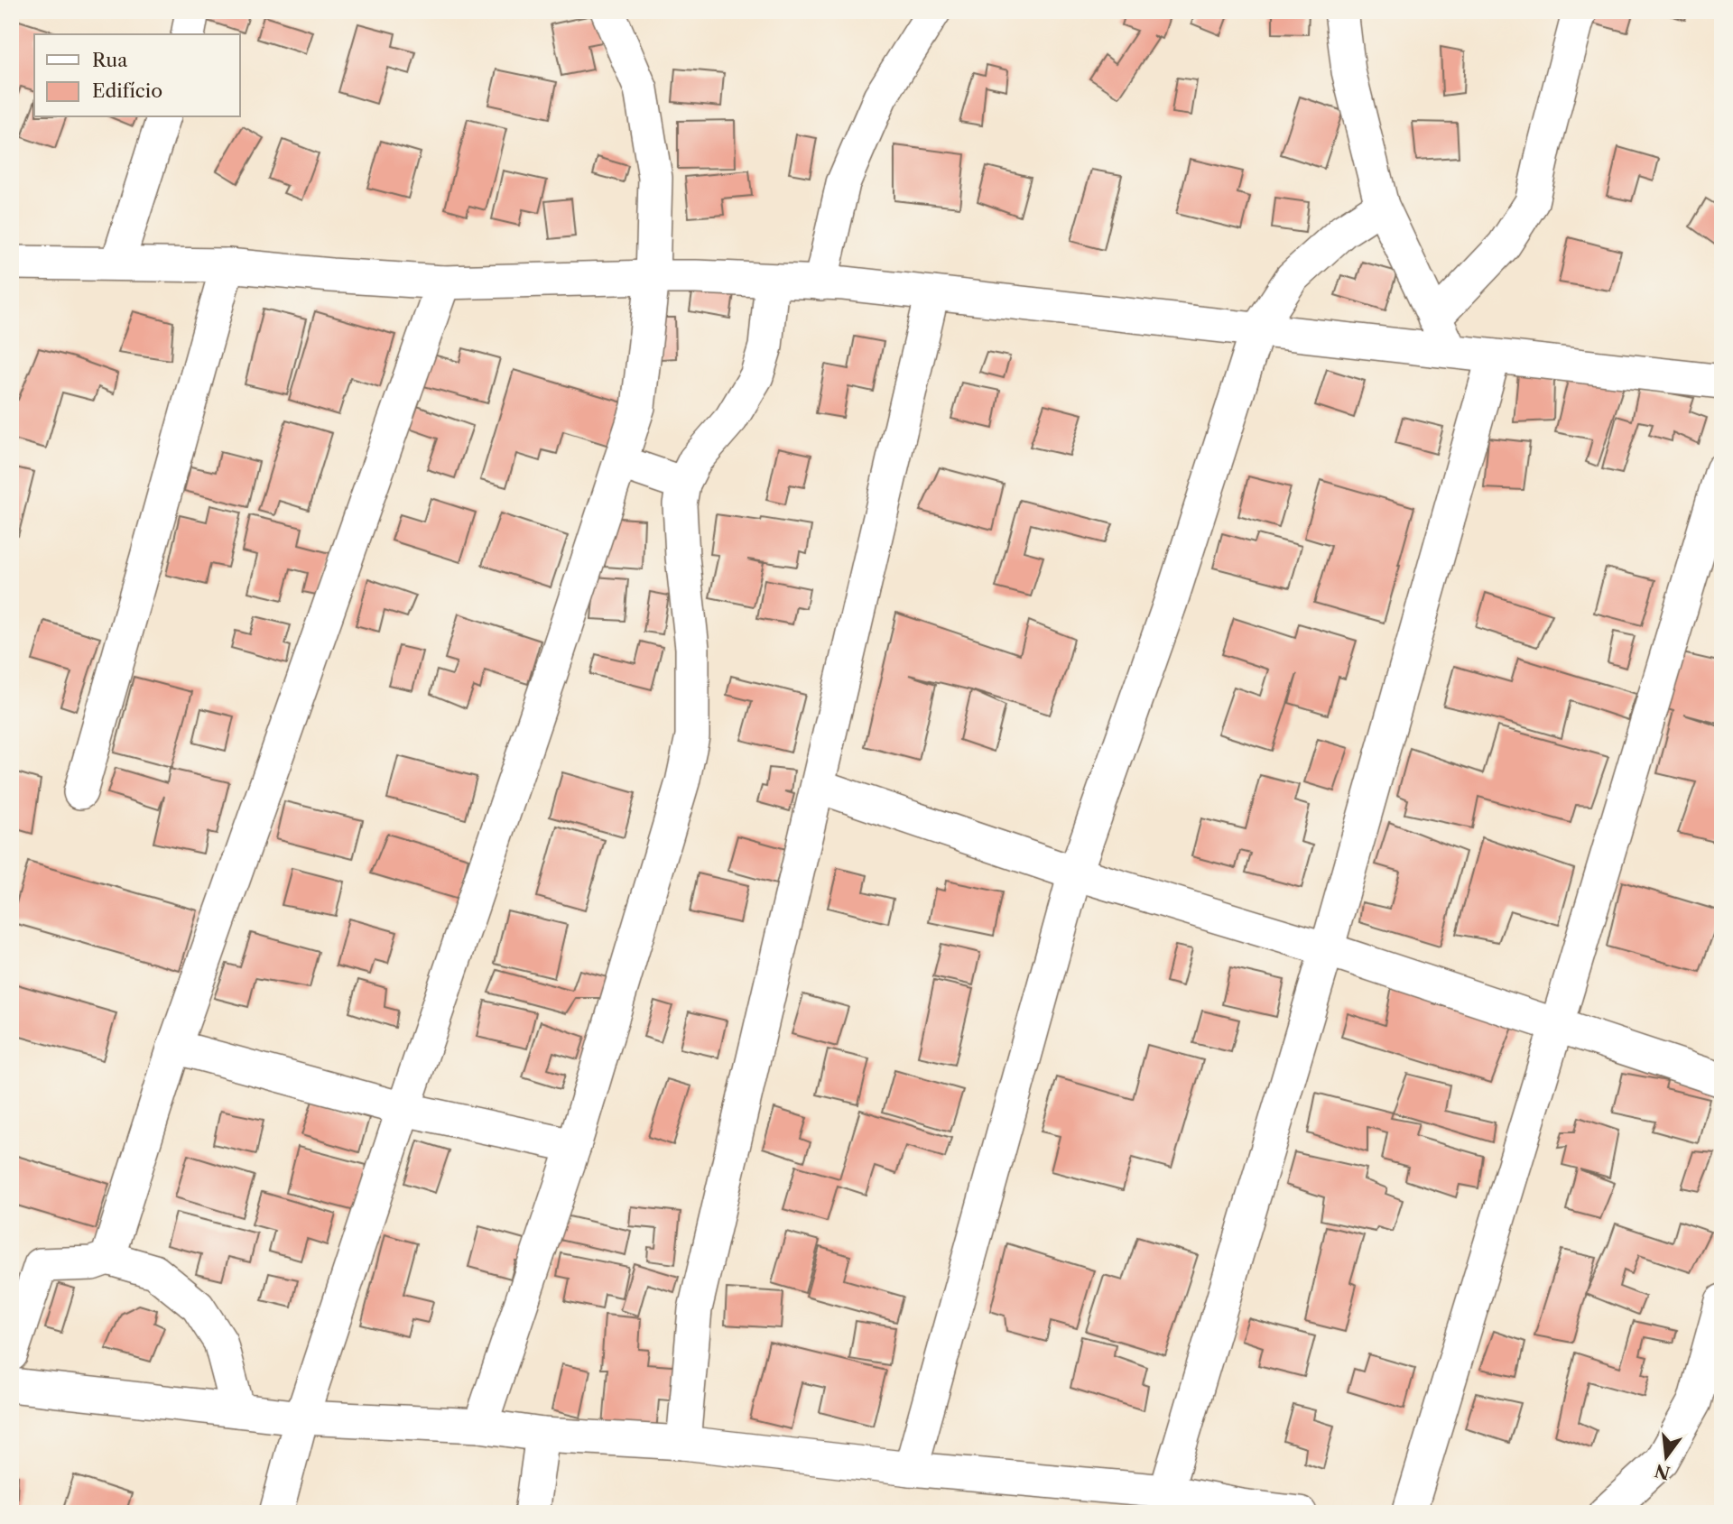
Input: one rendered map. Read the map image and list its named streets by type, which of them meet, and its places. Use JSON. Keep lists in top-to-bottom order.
{
  "legend": ["Rua", "Edifício"],
  "north": "bottom"
}
